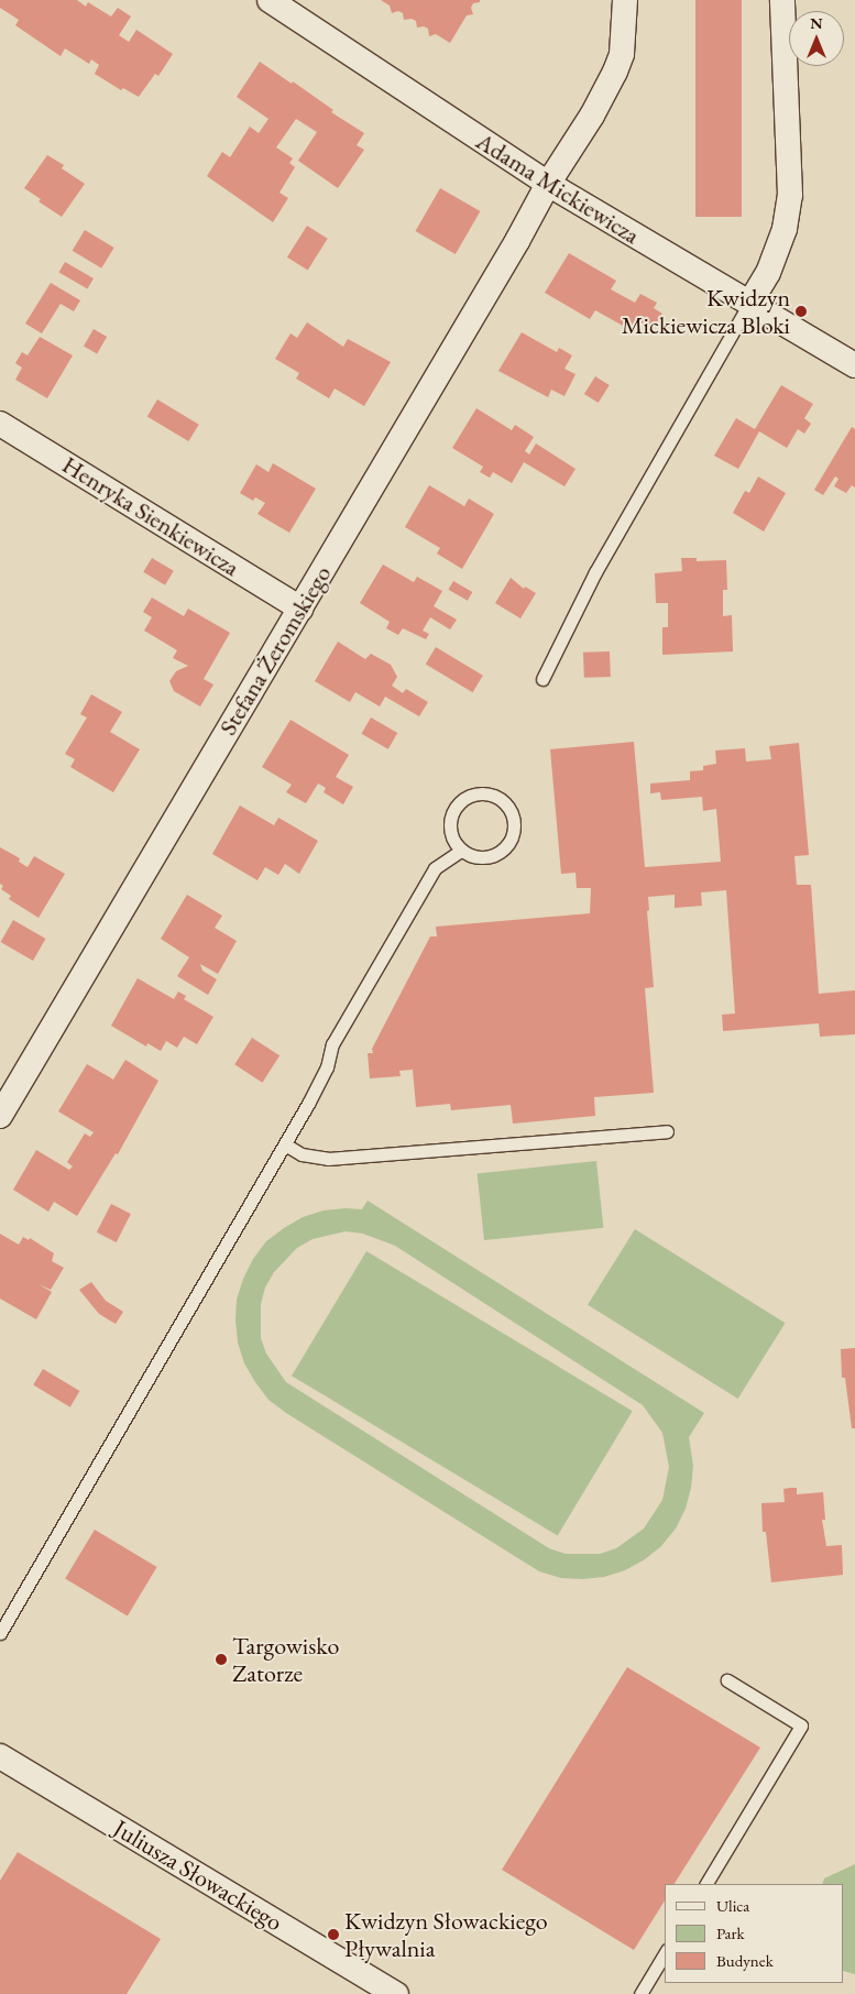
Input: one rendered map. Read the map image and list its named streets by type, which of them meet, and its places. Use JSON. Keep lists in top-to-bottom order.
{
  "streets": {
    "street": [
      "Adama Mickiewicza",
      "Henryka Sienkiewicza",
      "Stefana Żeromskiego",
      "Juliusza Słowackiego"
    ]
  },
  "crossings": [
    ["Adama Mickiewicza", "Stefana Żeromskiego"],
    ["Henryka Sienkiewicza", "Stefana Żeromskiego"]
  ],
  "places": ["Kwidzyn Mickiewicza Bloki", "Targowisko Zatorze", "Kwidzyn Słowackiego Pływalnia"],
  "legend": ["Ulica", "Park", "Budynek"],
  "north": "top"
}
